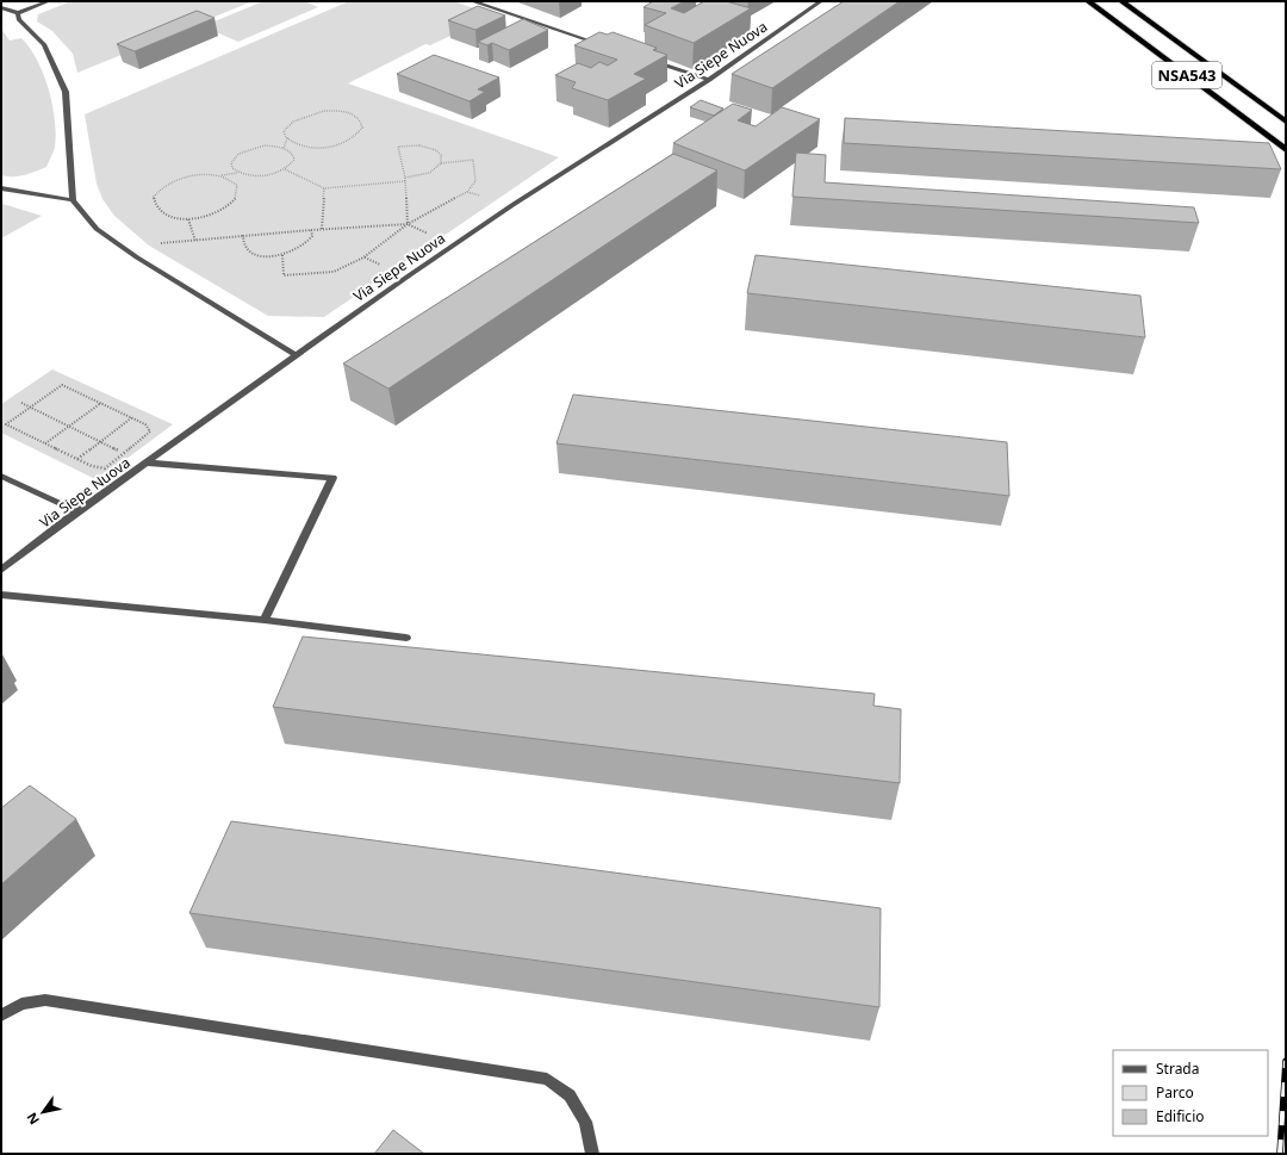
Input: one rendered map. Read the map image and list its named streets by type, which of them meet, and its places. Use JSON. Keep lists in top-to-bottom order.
{
  "streets": {
    "highway": ["NSA543"],
    "street": ["Via Siepe Nuova"]
  },
  "legend": ["Strada", "Parco", "Edificio"],
  "north": "bottom left"
}
